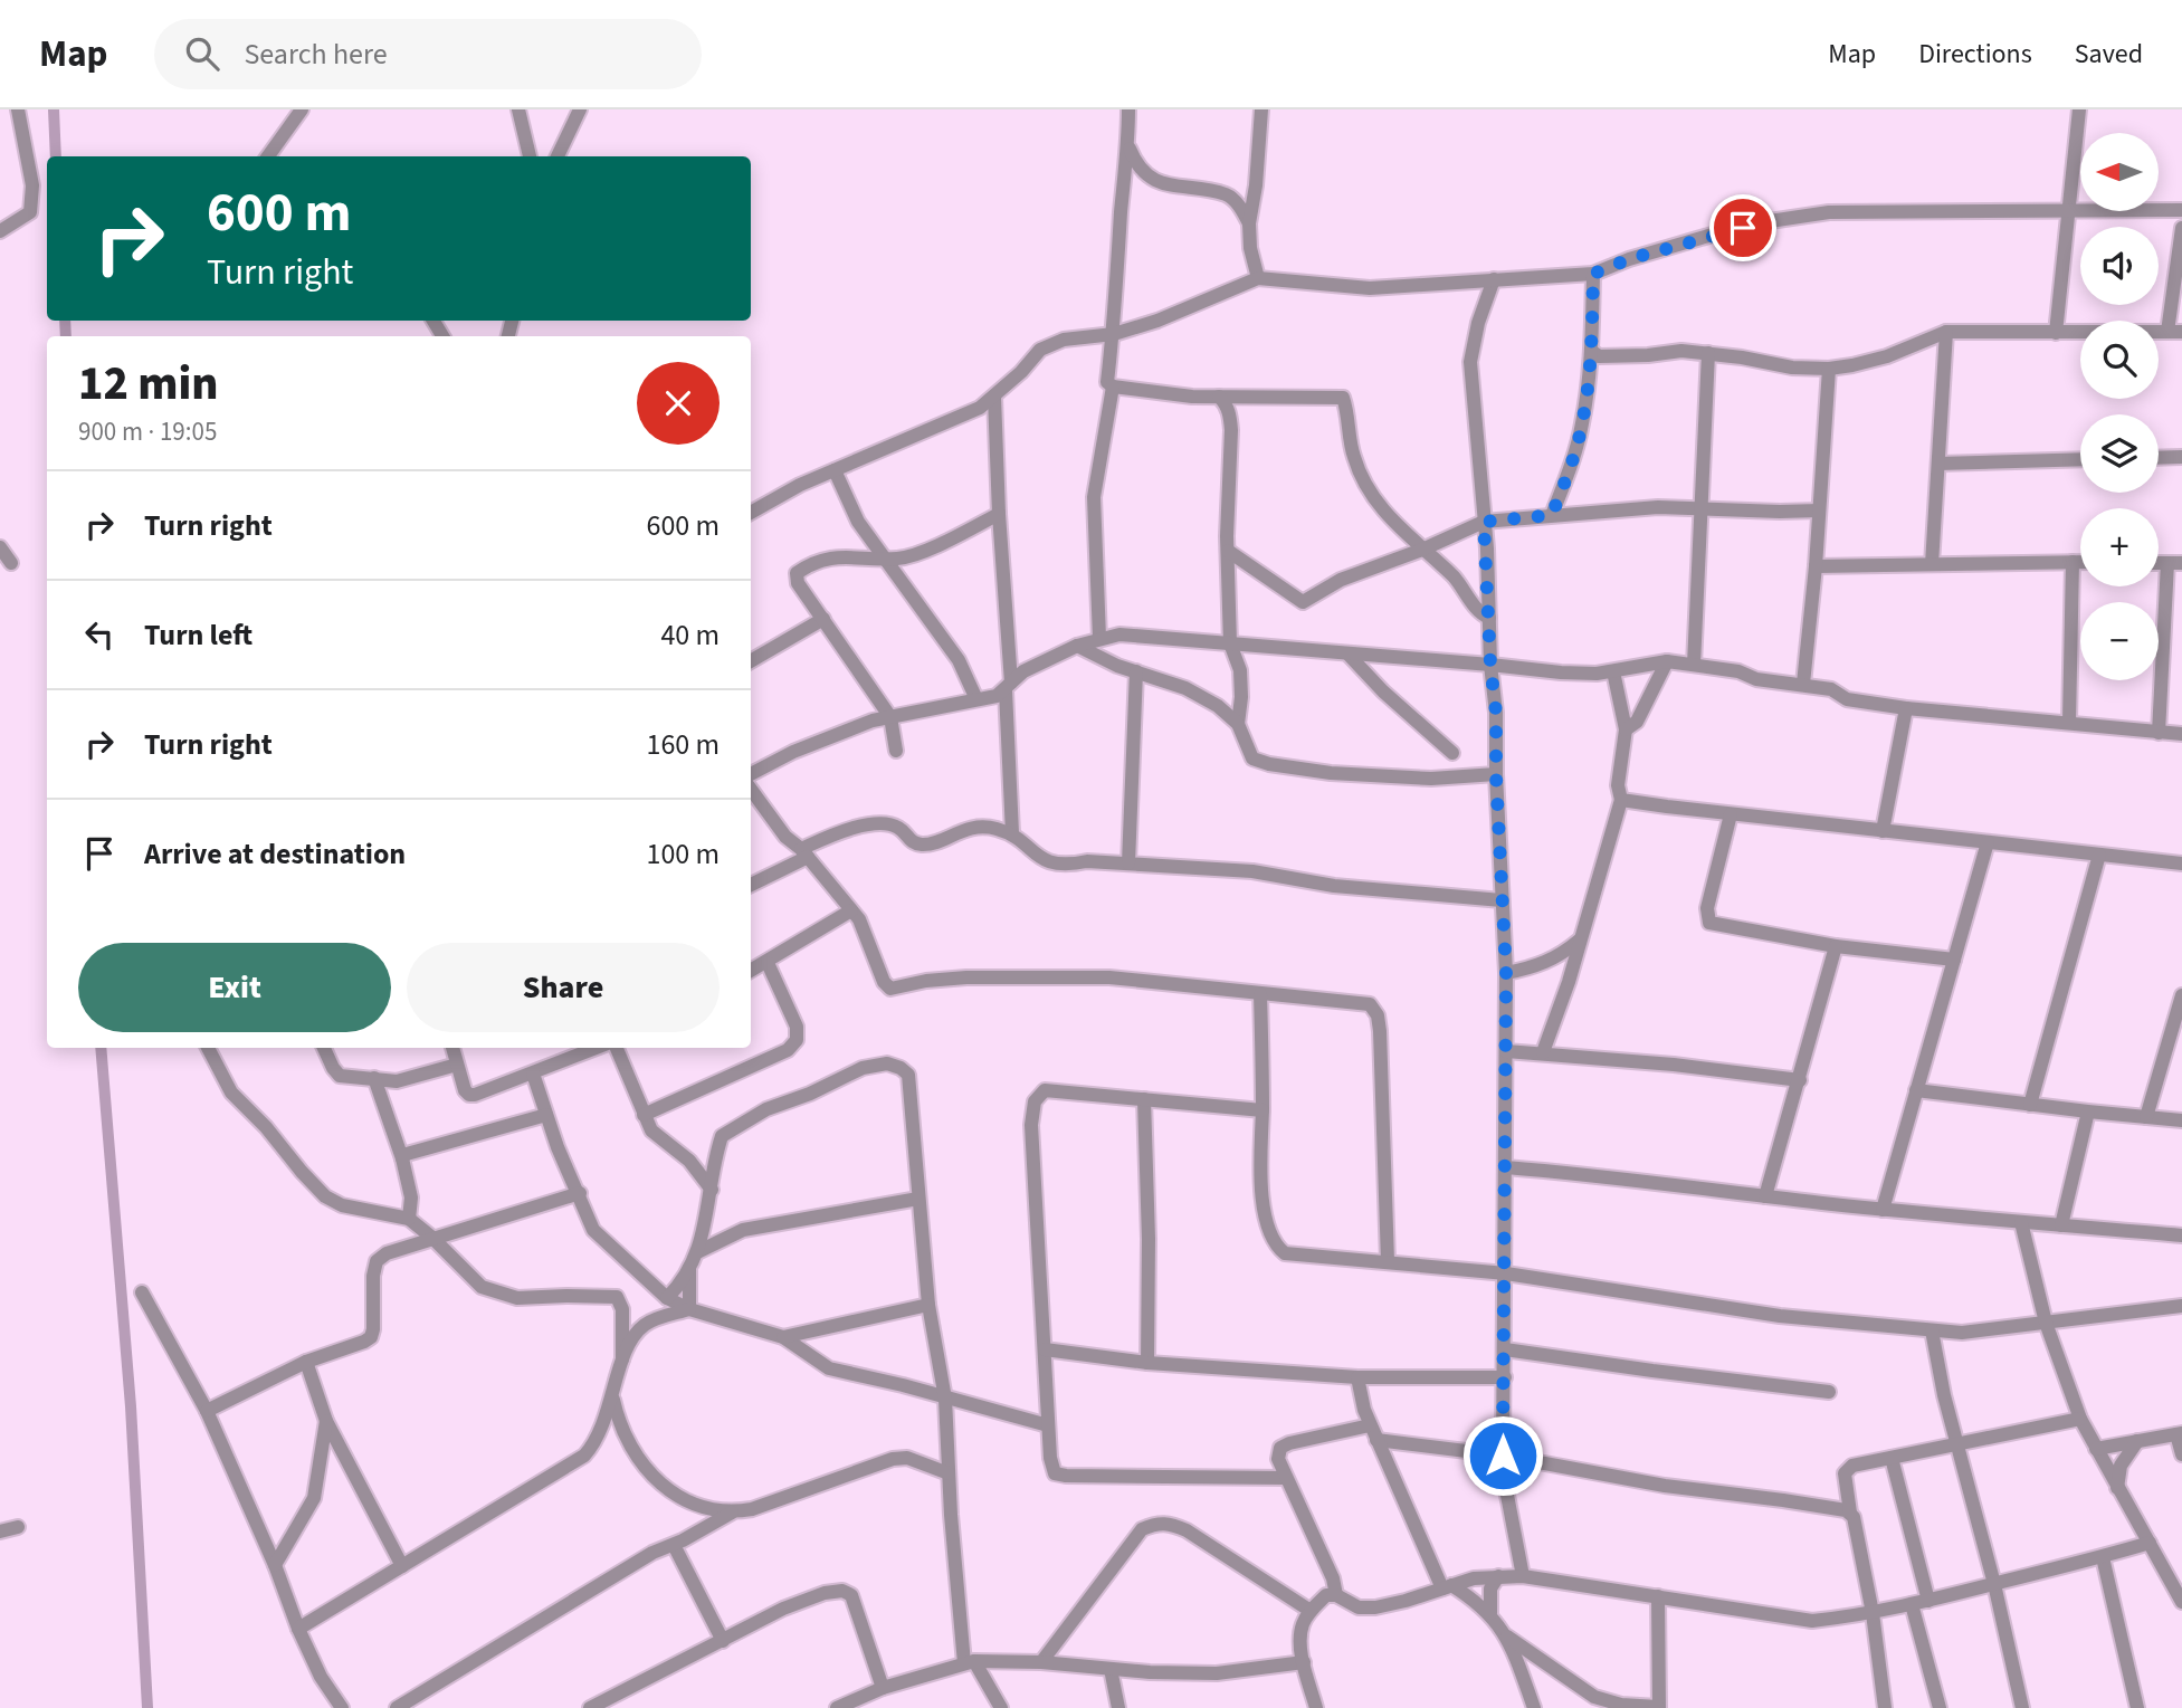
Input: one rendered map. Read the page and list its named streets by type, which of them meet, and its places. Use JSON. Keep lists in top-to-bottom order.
{
  "north": "left",
  "page": {
    "header": "Map",
    "search": "Search here",
    "nav": ["Map", "Directions", "Saved"],
    "map_buttons": ["+", "−"],
    "turn": ["600 m", "Turn right"],
    "heading": ["12 min", "900 m · 19:05"],
    "list": [
      {
        "name": "Turn right",
        "value": "600 m"
      },
      {
        "name": "Turn left",
        "value": "40 m"
      },
      {
        "name": "Turn right",
        "value": "160 m"
      },
      {
        "name": "Arrive at destination",
        "value": "100 m"
      }
    ],
    "buttons": ["Exit", "Share"]
  }
}
